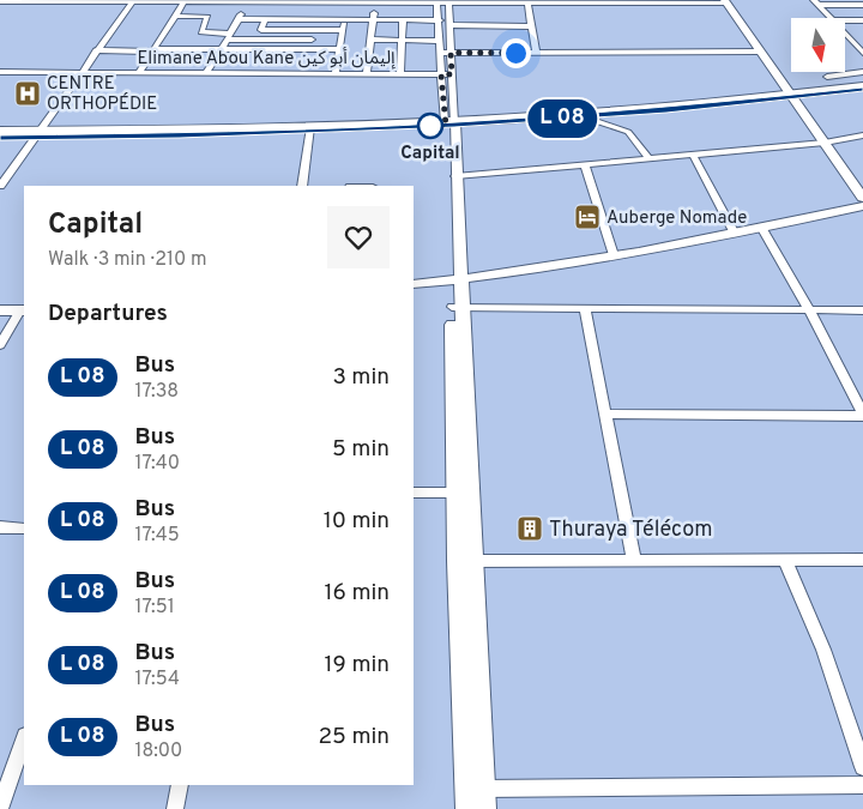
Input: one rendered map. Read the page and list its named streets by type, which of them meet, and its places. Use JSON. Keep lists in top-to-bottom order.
{
  "streets": {
    "street": ["Elimane Abou Kane إليمان أبو كين"]
  },
  "places": {
    "hospital": ["CENTRE ORTHOPÉDIE"],
    "other": ["Capital"],
    "hotel": ["Auberge Nomade"],
    "building": ["Thuraya Télécom"]
  },
  "north": "bottom",
  "page": {
    "on_map": "L 08",
    "heading": [
      ["Capital", "Walk · 3 min · 210 m"],
      "Departures"
    ],
    "list": [
      {
        "mark": "L 08",
        "name": "Bus",
        "note": "17:38",
        "value": "3 min"
      },
      {
        "mark": "L 08",
        "name": "Bus",
        "note": "17:40",
        "value": "5 min"
      },
      {
        "mark": "L 08",
        "name": "Bus",
        "note": "17:45",
        "value": "10 min"
      },
      {
        "mark": "L 08",
        "name": "Bus",
        "note": "17:51",
        "value": "16 min"
      },
      {
        "mark": "L 08",
        "name": "Bus",
        "note": "17:54",
        "value": "19 min"
      },
      {
        "mark": "L 08",
        "name": "Bus",
        "note": "18:00",
        "value": "25 min"
      }
    ]
  }
}
